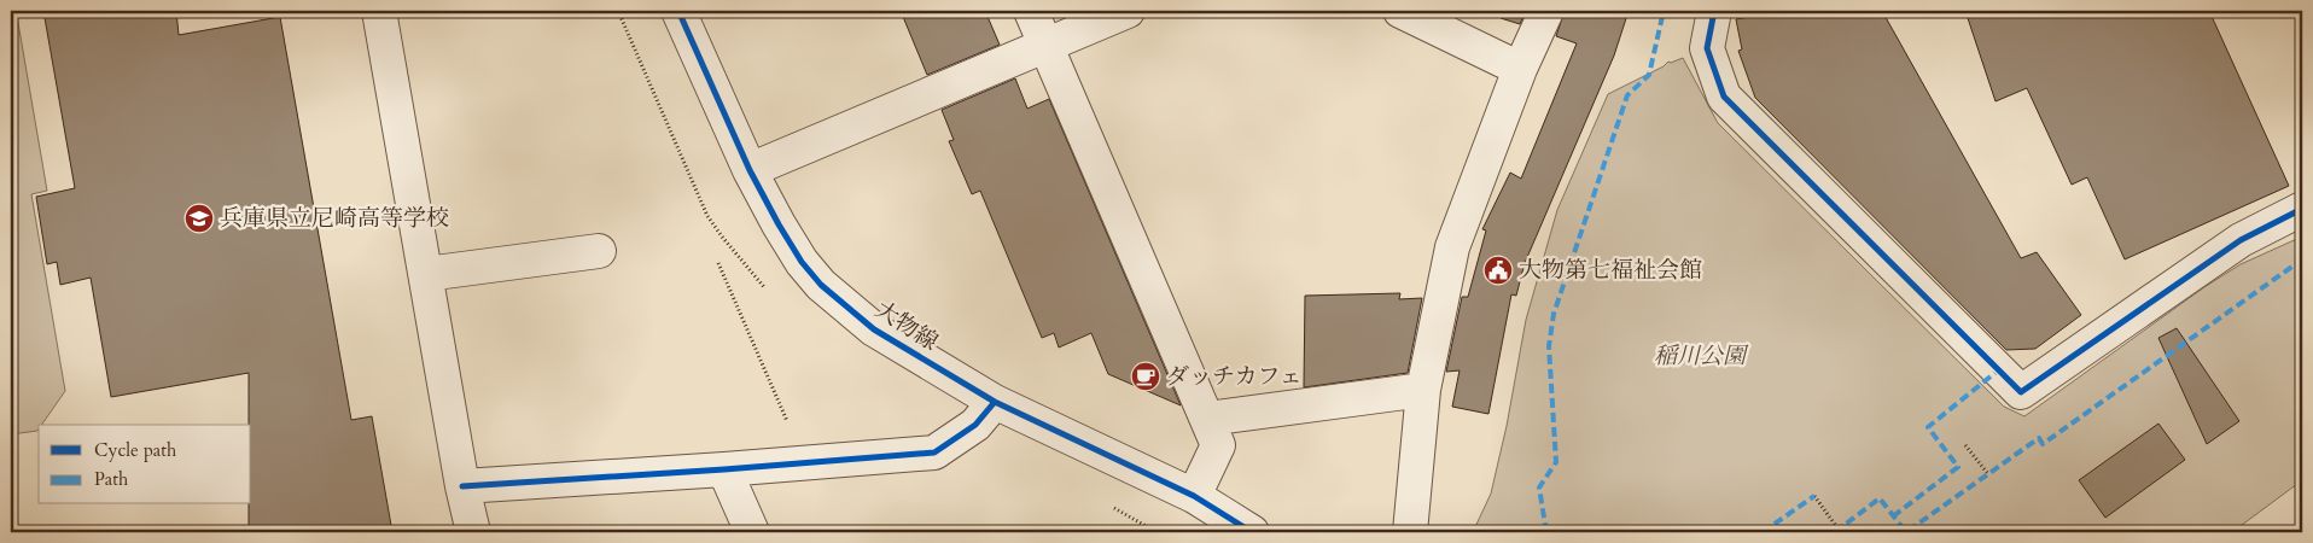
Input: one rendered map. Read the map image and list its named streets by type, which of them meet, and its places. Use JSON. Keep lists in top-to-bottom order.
{
  "streets": {
    "street": ["大物線"]
  },
  "parks": ["稲川公園"],
  "places": {
    "school or university": ["兵庫県立尼崎高等学校"],
    "public building": ["大物第七福祉会館"],
    "cafe": ["ダッチカフェ"]
  },
  "legend": ["Cycle path", "Path"]
}
